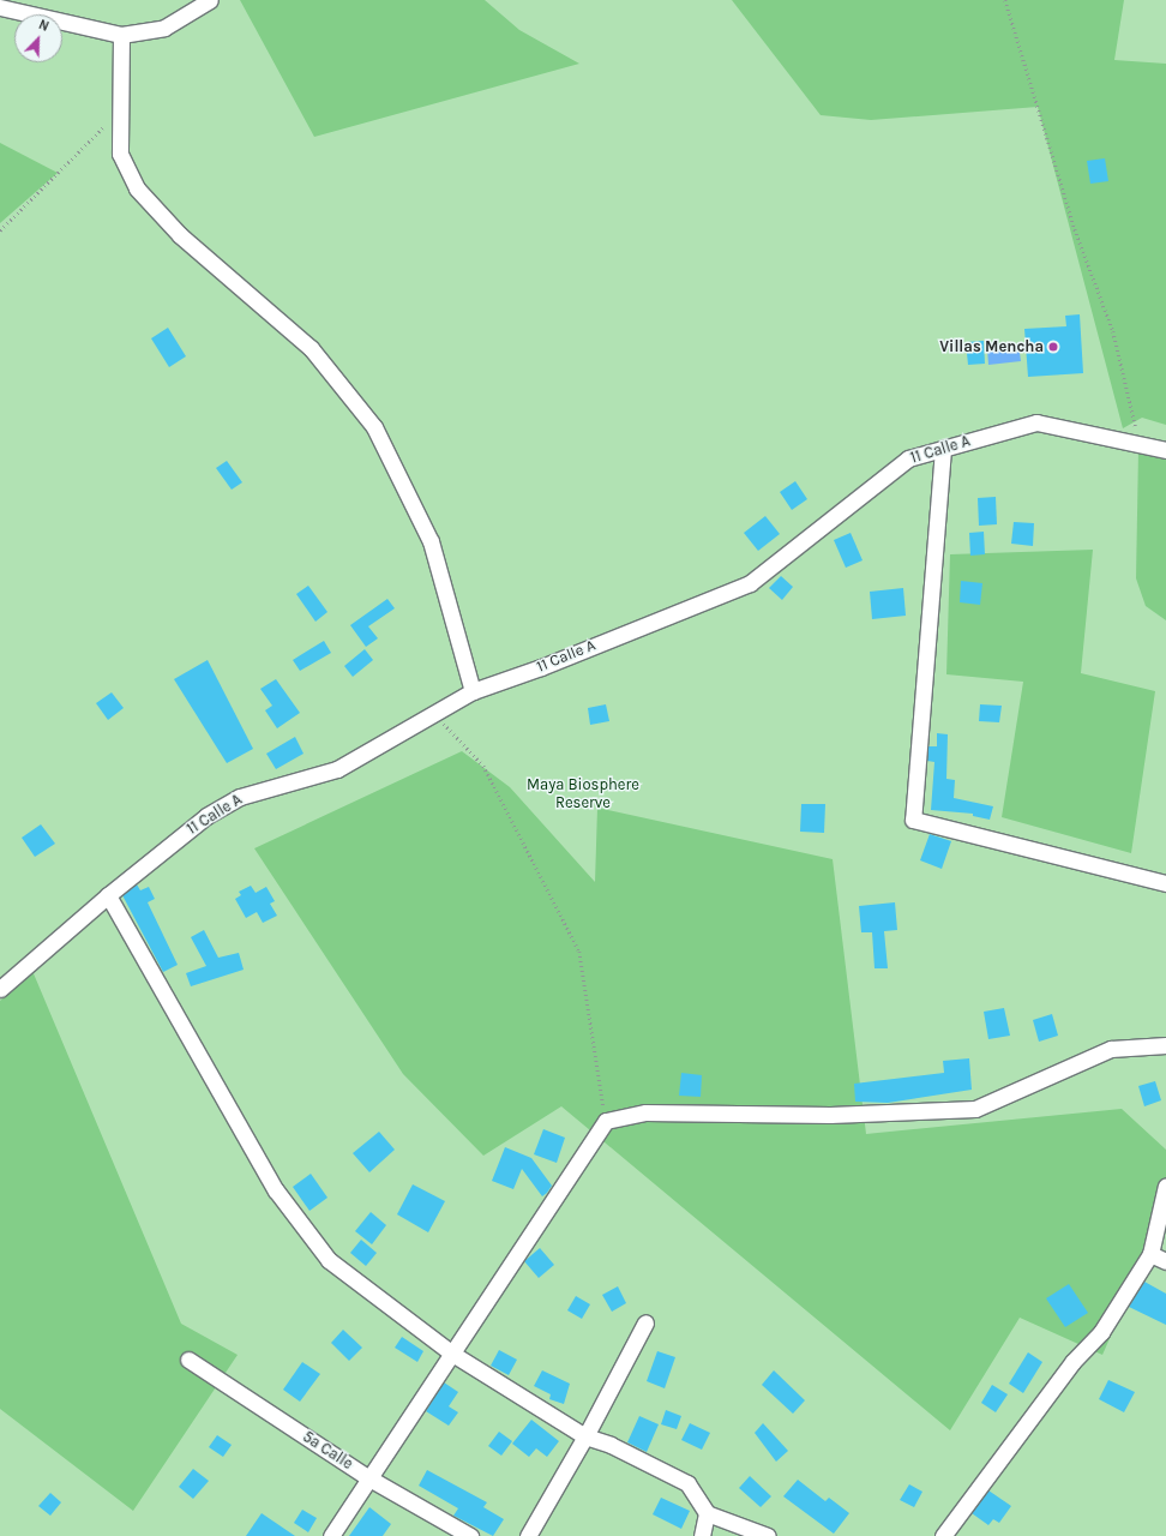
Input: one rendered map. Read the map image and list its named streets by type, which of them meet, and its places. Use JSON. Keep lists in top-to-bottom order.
{
  "streets": {
    "street": ["11 Calle A", "5a Calle"]
  },
  "parks": ["Maya Biosphere Reserve"],
  "places": ["Villas Mencha"],
  "north": "top right"
}
